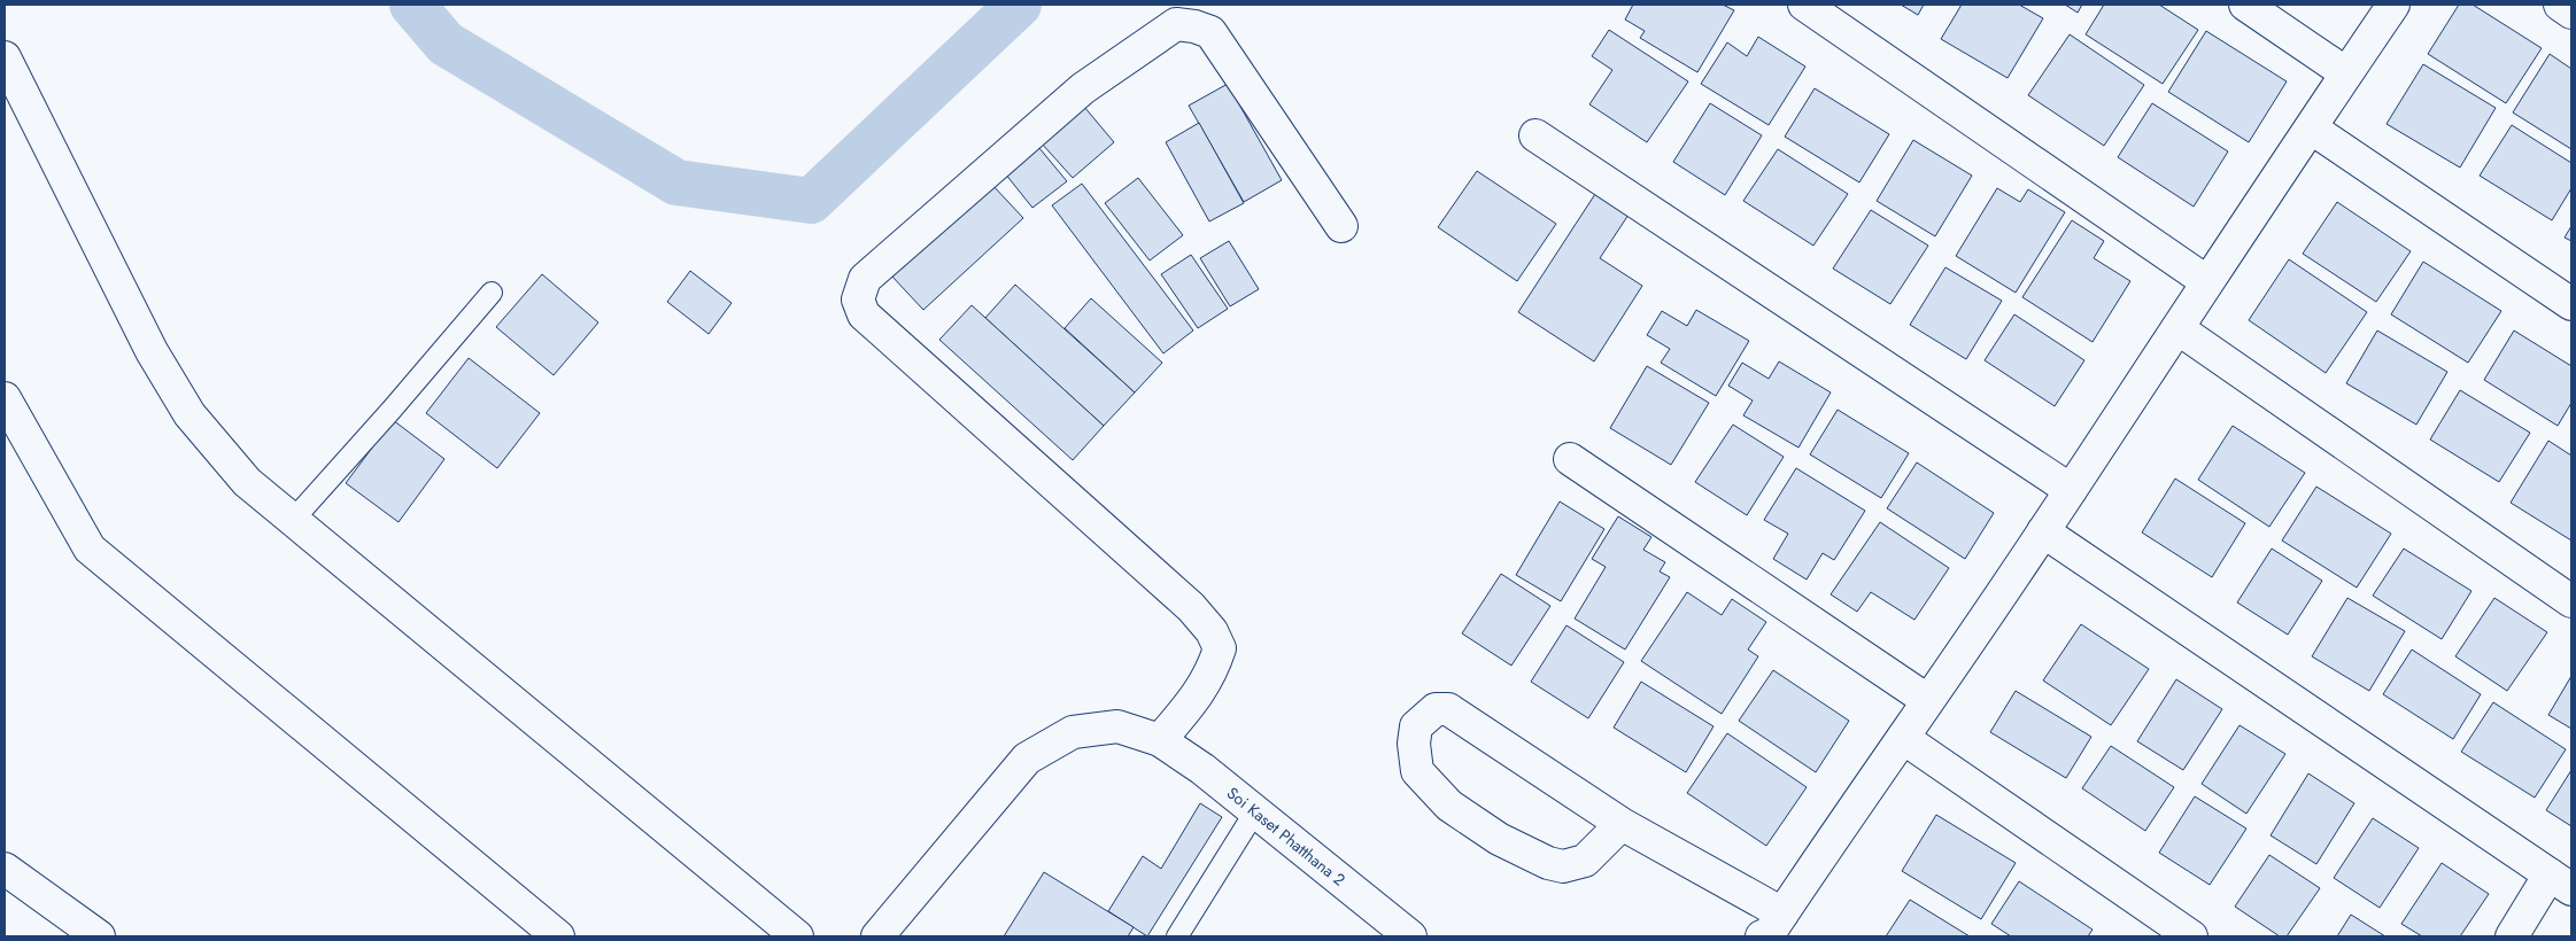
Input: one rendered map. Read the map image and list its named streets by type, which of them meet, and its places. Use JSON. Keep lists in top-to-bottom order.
{
  "streets": {
    "street": ["Soi Kaset Phatthana 2"]
  }
}
